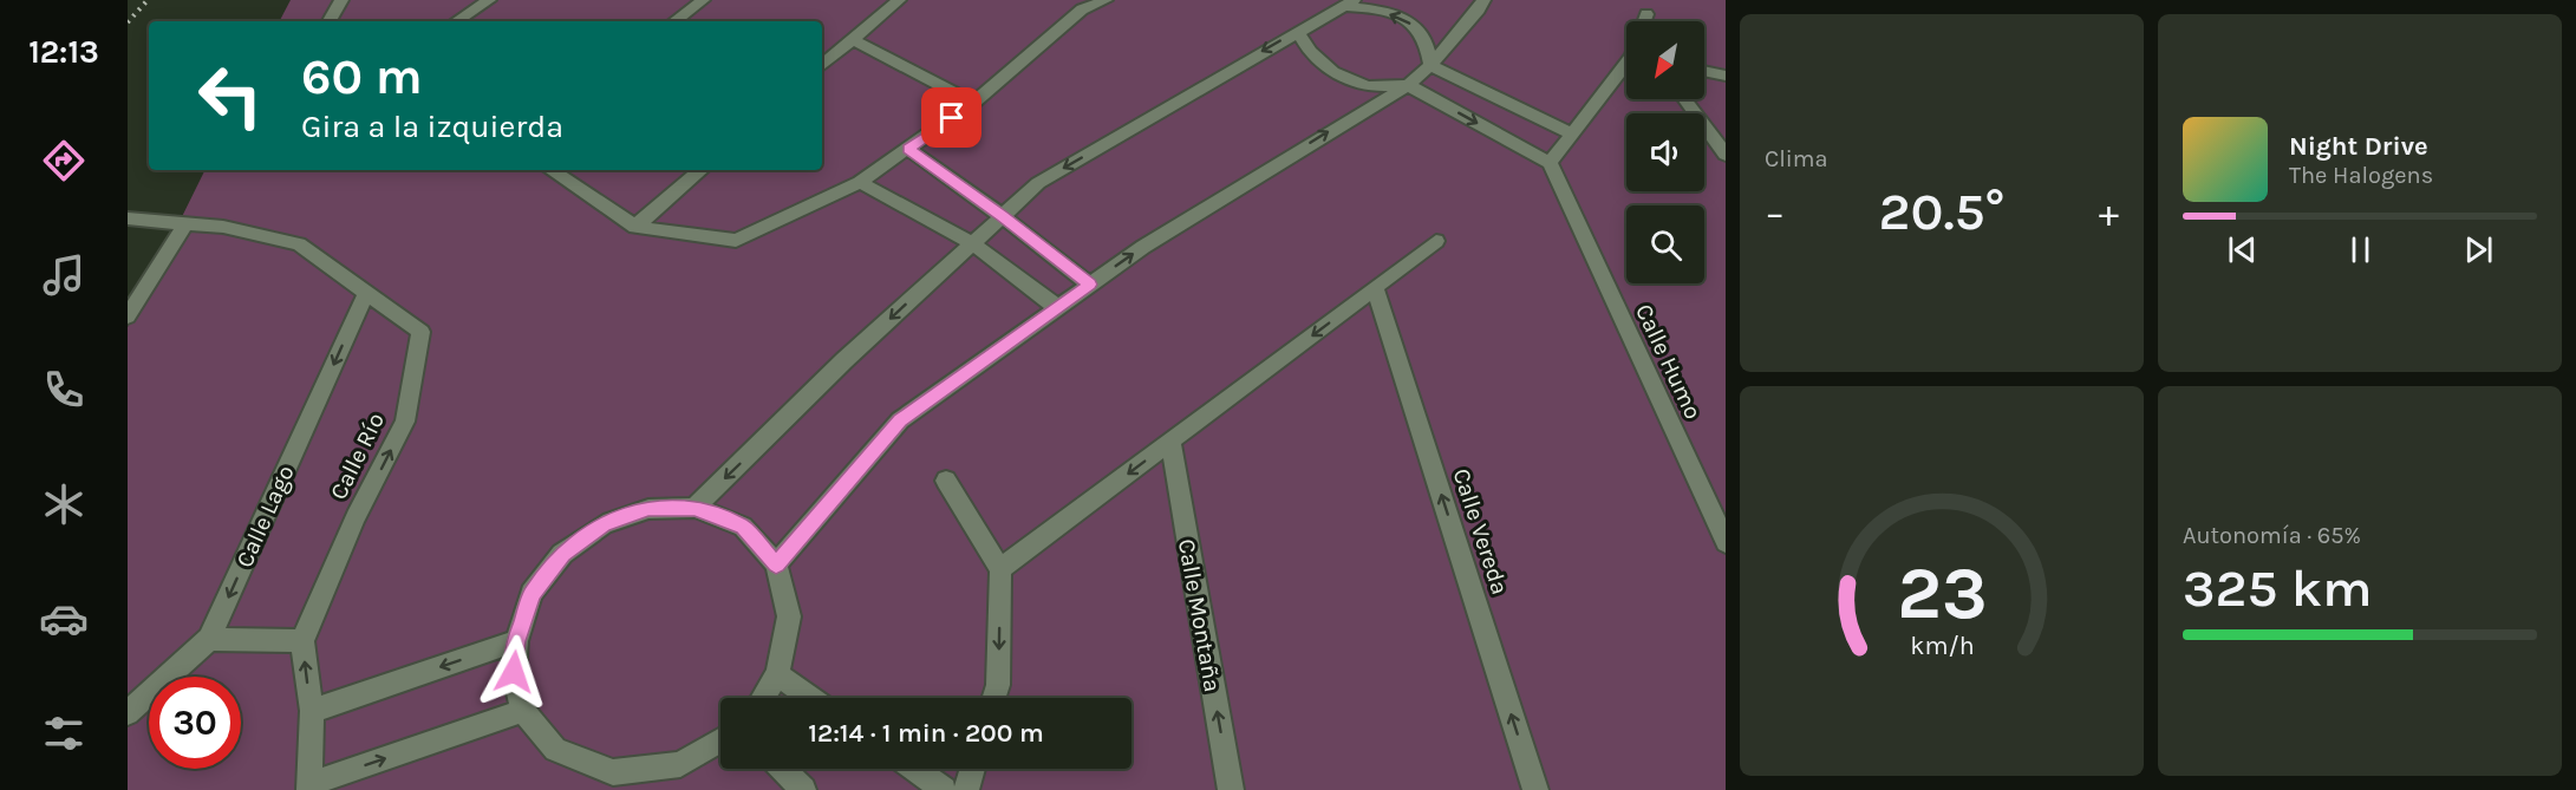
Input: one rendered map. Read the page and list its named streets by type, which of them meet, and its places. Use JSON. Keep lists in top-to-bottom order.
{
  "streets": {
    "street": [
      "Calle Humo",
      "Calle Río",
      "Calle Lago",
      "Calle Vereda",
      "Calle Montaña"
    ]
  },
  "crossings": [
    ["Calle Río", "Calle Lago"]
  ],
  "one_way": [
    "Calle Río",
    "Calle Lago",
    "Calle Vereda",
    "Calle Montaña"
  ],
  "north": "bottom left",
  "page": {
    "tabs": "12:13",
    "tile": [
      "Clima",
      ["Autonomía · 65%", "325 km"]
    ],
    "turn": ["60 m", "Gira a la izquierda"],
    "song": ["Night Drive", "The Halogens"],
    "heat": ["−", "20.5°", "+"],
    "limit": "30",
    "trip": "12:14 · 1 min · 200 m",
    "gauge": ["23", "km/h"]
  }
}
